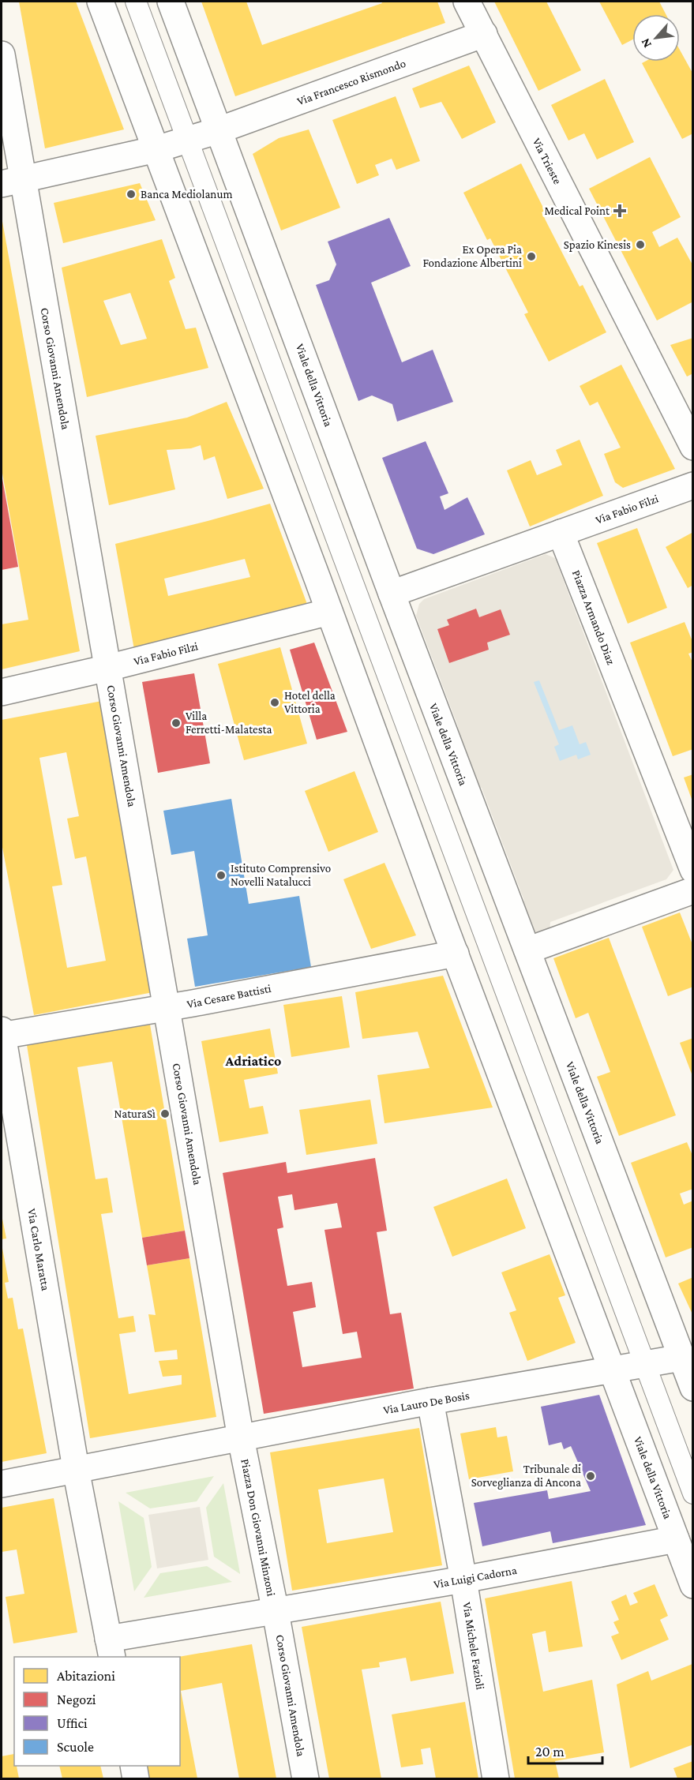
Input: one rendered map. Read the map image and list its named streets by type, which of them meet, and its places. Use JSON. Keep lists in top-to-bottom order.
{
  "streets": {
    "street": [
      "Via Francesco Rismondo",
      "Via Trieste",
      "Corso Giovanni Amendola",
      "Viale della Vittoria",
      "Via Fabio Filzi",
      "Piazza Armando Diaz",
      "Via Cesare Battisti",
      "Via Carlo Maratta",
      "Via Lauro De Bosis",
      "Piazza Don Giovanni Minzoni",
      "Via Luigi Cadorna",
      "Via Michele Fazioli"
    ]
  },
  "crossings": [
    ["Via Francesco Rismondo", "Via Trieste"],
    ["Via Francesco Rismondo", "Viale della Vittoria"],
    ["Corso Giovanni Amendola", "Via Fabio Filzi"],
    ["Corso Giovanni Amendola", "Via Cesare Battisti"],
    ["Corso Giovanni Amendola", "Via Lauro De Bosis"],
    ["Corso Giovanni Amendola", "Piazza Don Giovanni Minzoni"],
    ["Corso Giovanni Amendola", "Via Luigi Cadorna"],
    ["Viale della Vittoria", "Via Fabio Filzi"],
    ["Viale della Vittoria", "Via Cesare Battisti"],
    ["Viale della Vittoria", "Via Lauro De Bosis"],
    ["Viale della Vittoria", "Via Luigi Cadorna"],
    ["Via Fabio Filzi", "Piazza Armando Diaz"],
    ["Via Cesare Battisti", "Via Carlo Maratta"],
    ["Via Carlo Maratta", "Piazza Don Giovanni Minzoni"],
    ["Via Lauro De Bosis", "Piazza Don Giovanni Minzoni"],
    ["Via Lauro De Bosis", "Via Michele Fazioli"],
    ["Piazza Don Giovanni Minzoni", "Via Luigi Cadorna"],
    ["Via Luigi Cadorna", "Via Michele Fazioli"]
  ],
  "districts": ["Adriatico"],
  "places": {
    "other": [
      "Banca Mediolanum",
      "Spazio Kinesis",
      "Ex Opera Pia Fondazione Albertini",
      "Hotel della Vittoria",
      "Villa Ferretti-Malatesta",
      "Istituto Comprensivo Novelli Natalucci",
      "NaturaSì",
      "Tribunale di Sorveglianza di Ancona"
    ],
    "health": ["Medical Point"]
  },
  "legend": [
    "Abitazioni",
    "Negozi",
    "Uffici",
    "Scuole"
  ],
  "scale_bar": "20 m",
  "north": "bottom left"
}
